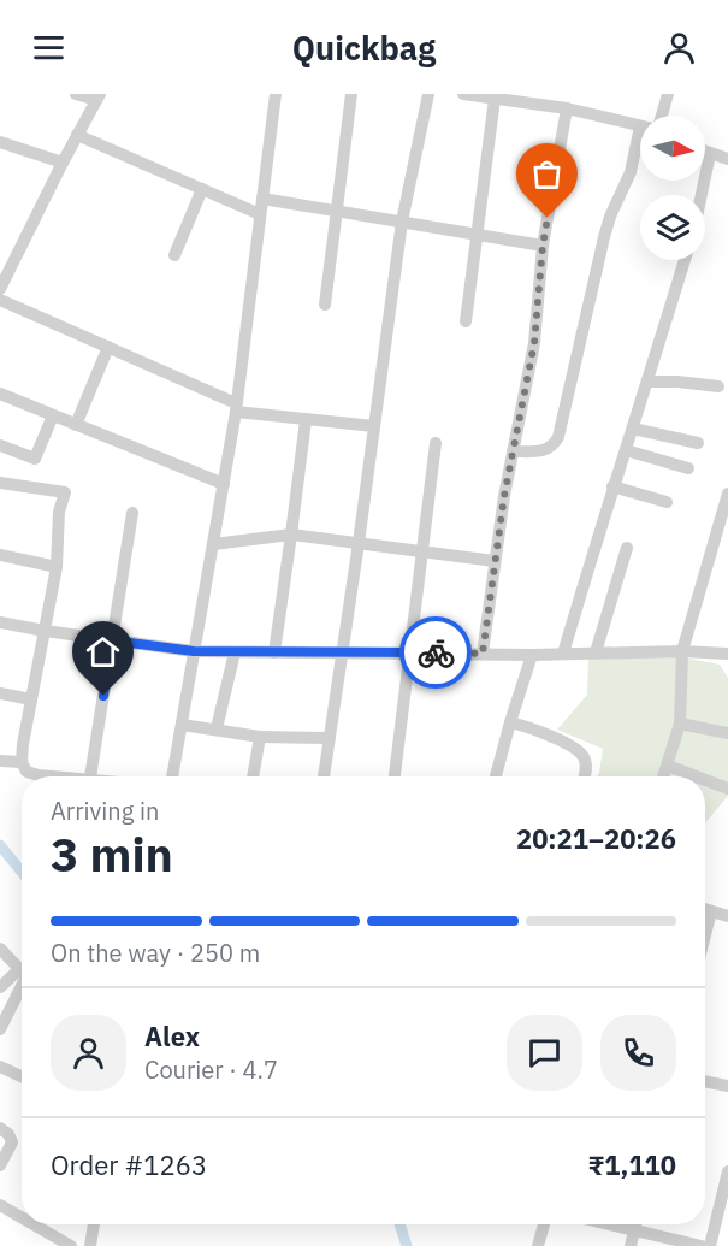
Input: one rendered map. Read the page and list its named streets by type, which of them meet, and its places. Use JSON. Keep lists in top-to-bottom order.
{
  "north": "right",
  "page": {
    "header": "Quickbag",
    "heading": ["3 min", "Arriving in", "20:21–20:26"],
    "panel": [
      "Alex",
      "Courier · 4.7",
      "Order #1263",
      "₹1,110"
    ],
    "bar": "On the way · 250 m"
  }
}
